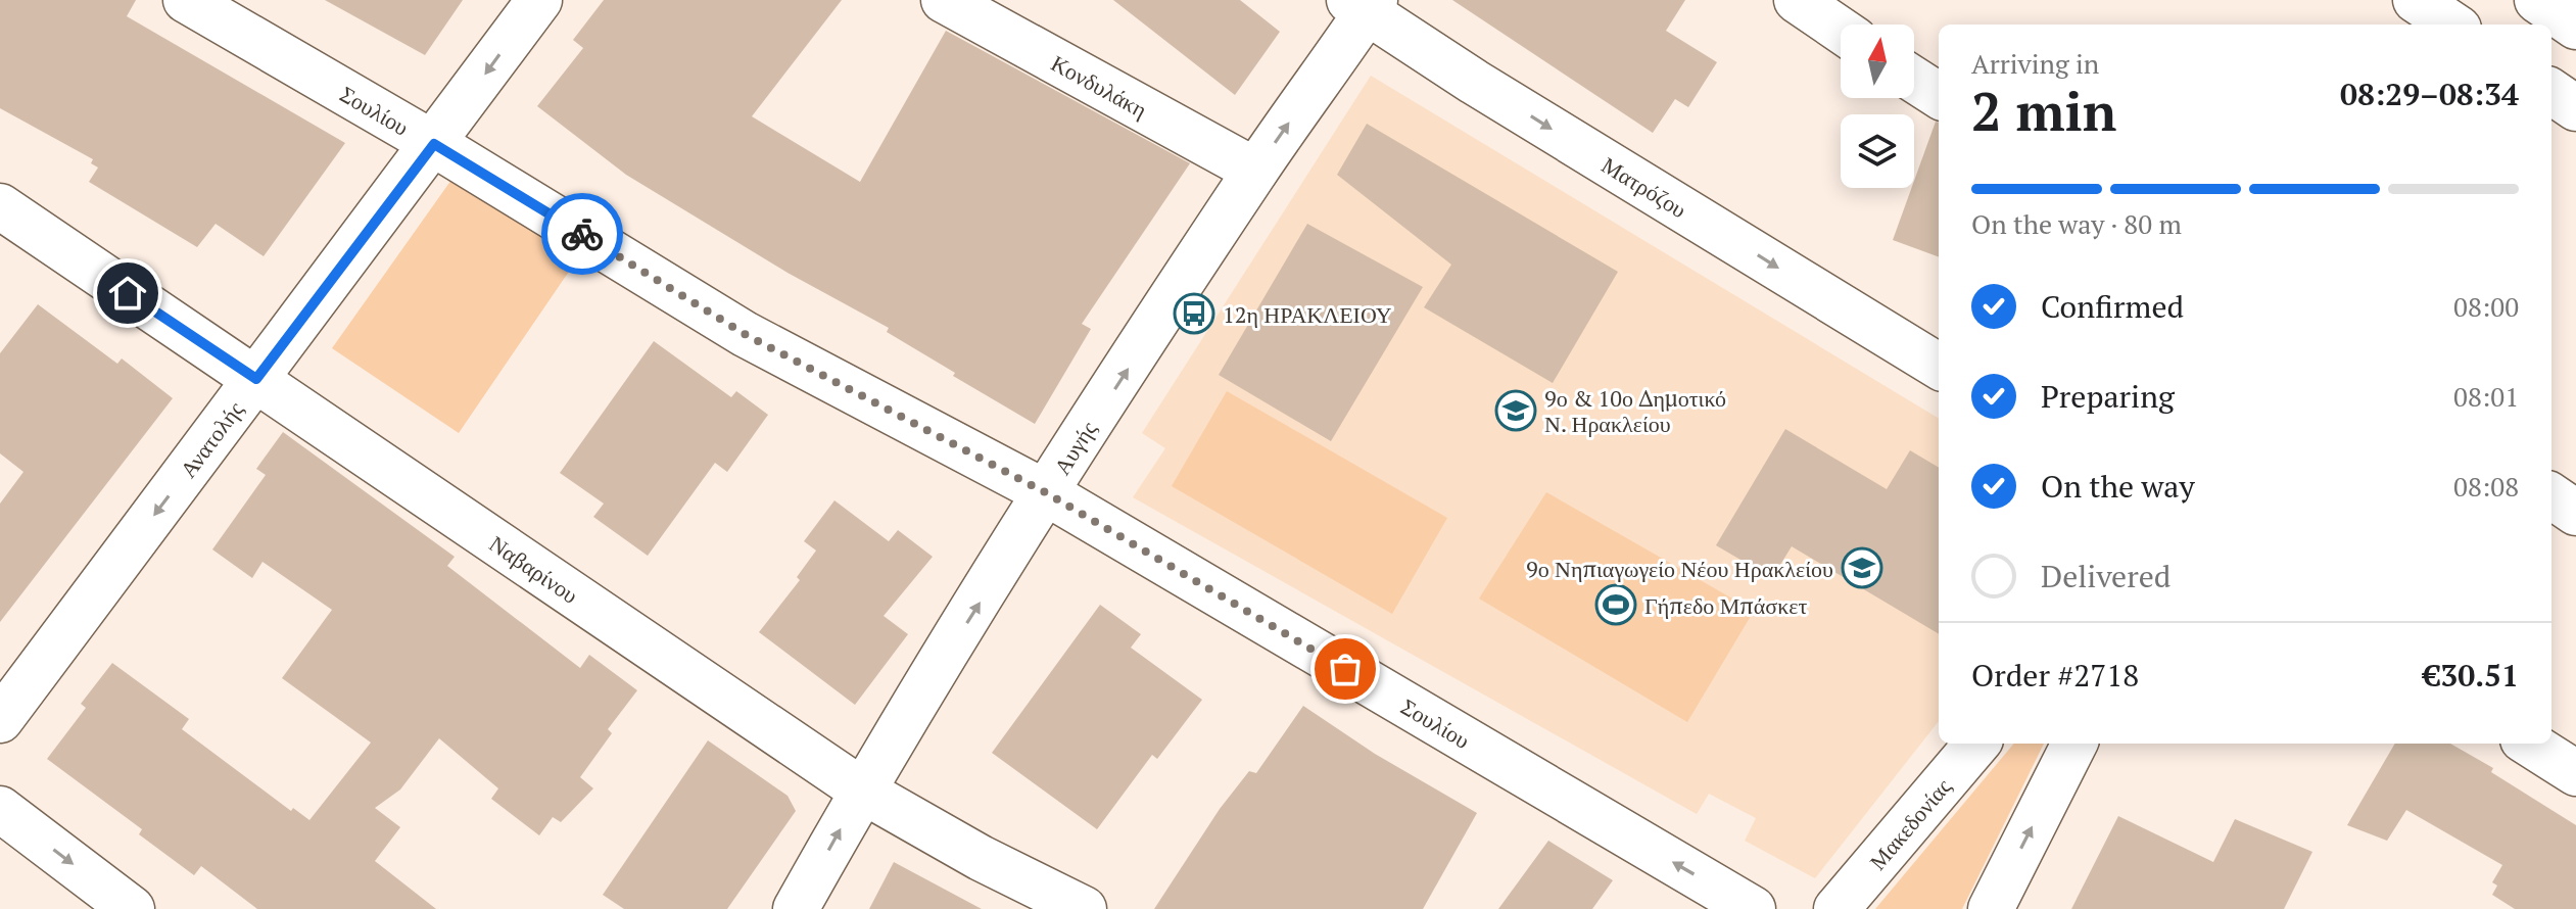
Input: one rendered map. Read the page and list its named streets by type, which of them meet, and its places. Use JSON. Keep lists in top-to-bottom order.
{
  "streets": {
    "street": [
      "Κονδυλάκη",
      "Σουλίου",
      "Ματρόζου",
      "Ανατολής",
      "Αυγής",
      "Ναβαρίνου",
      "Μακεδονίας"
    ]
  },
  "crossings": [
    ["Κονδυλάκη", "Αυγής"],
    ["Σουλίου", "Ανατολής"],
    ["Σουλίου", "Αυγής"],
    ["Ματρόζου", "Αυγής"],
    ["Ανατολής", "Ναβαρίνου"],
    ["Αυγής", "Ναβαρίνου"]
  ],
  "one_way": [
    "Σουλίου",
    "Ματρόζου",
    "Ανατολής",
    "Αυγής"
  ],
  "places": {
    "bus stop": ["12η ΗΡΑΚΛΕΙΟΥ"],
    "school or university": ["9ο & 10ο Δημοτικό Ν. Ηρακλείου", "9ο Νηπιαγωγείο Νέου Ηρακλείου"],
    "sports": ["Γήπεδο Μπάσκετ"]
  },
  "north": "top",
  "page": {
    "heading": ["2 min", "Arriving in", "08:29–08:34"],
    "panel": ["Order #2718", "€30.51"],
    "bar": "On the way · 80 m",
    "list": [
      ["Confirmed", "08:00"],
      ["Preparing", "08:01"],
      ["On the way", "08:08"],
      "Delivered"
    ]
  }
}
